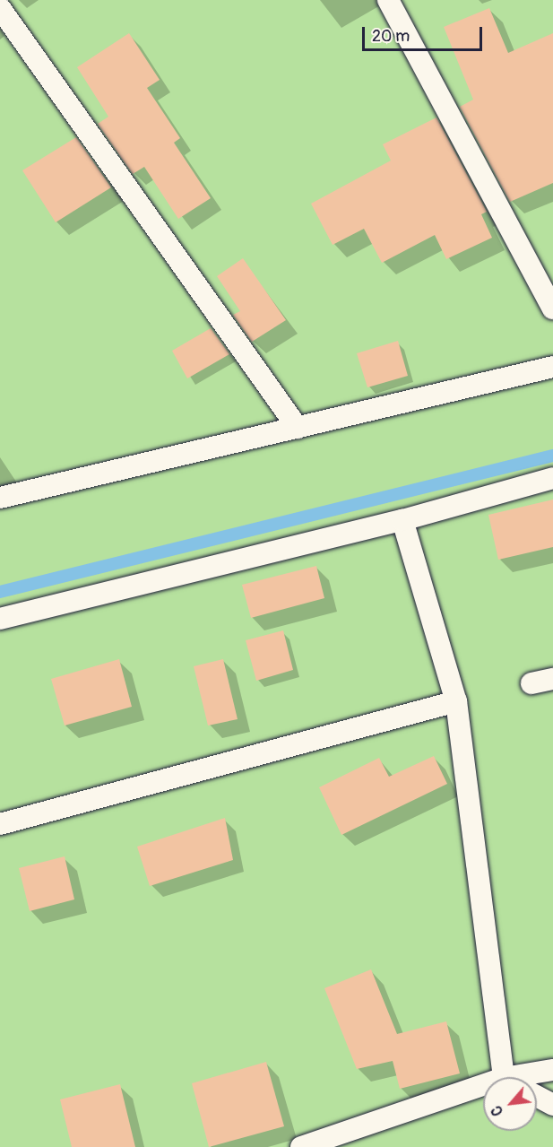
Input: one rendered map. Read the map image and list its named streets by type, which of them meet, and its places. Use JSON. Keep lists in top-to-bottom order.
{
  "scale_bar": "20 m",
  "north": "bottom left"
}
